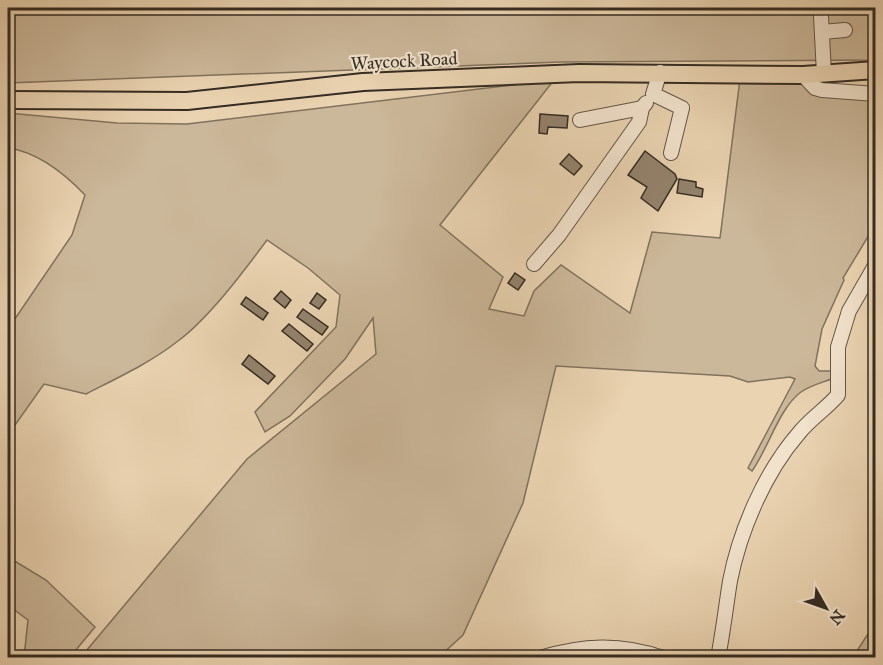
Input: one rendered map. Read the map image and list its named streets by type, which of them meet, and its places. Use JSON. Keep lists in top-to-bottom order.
{
  "streets": {
    "main road": ["Waycock Road"]
  },
  "north": "bottom right"
}
